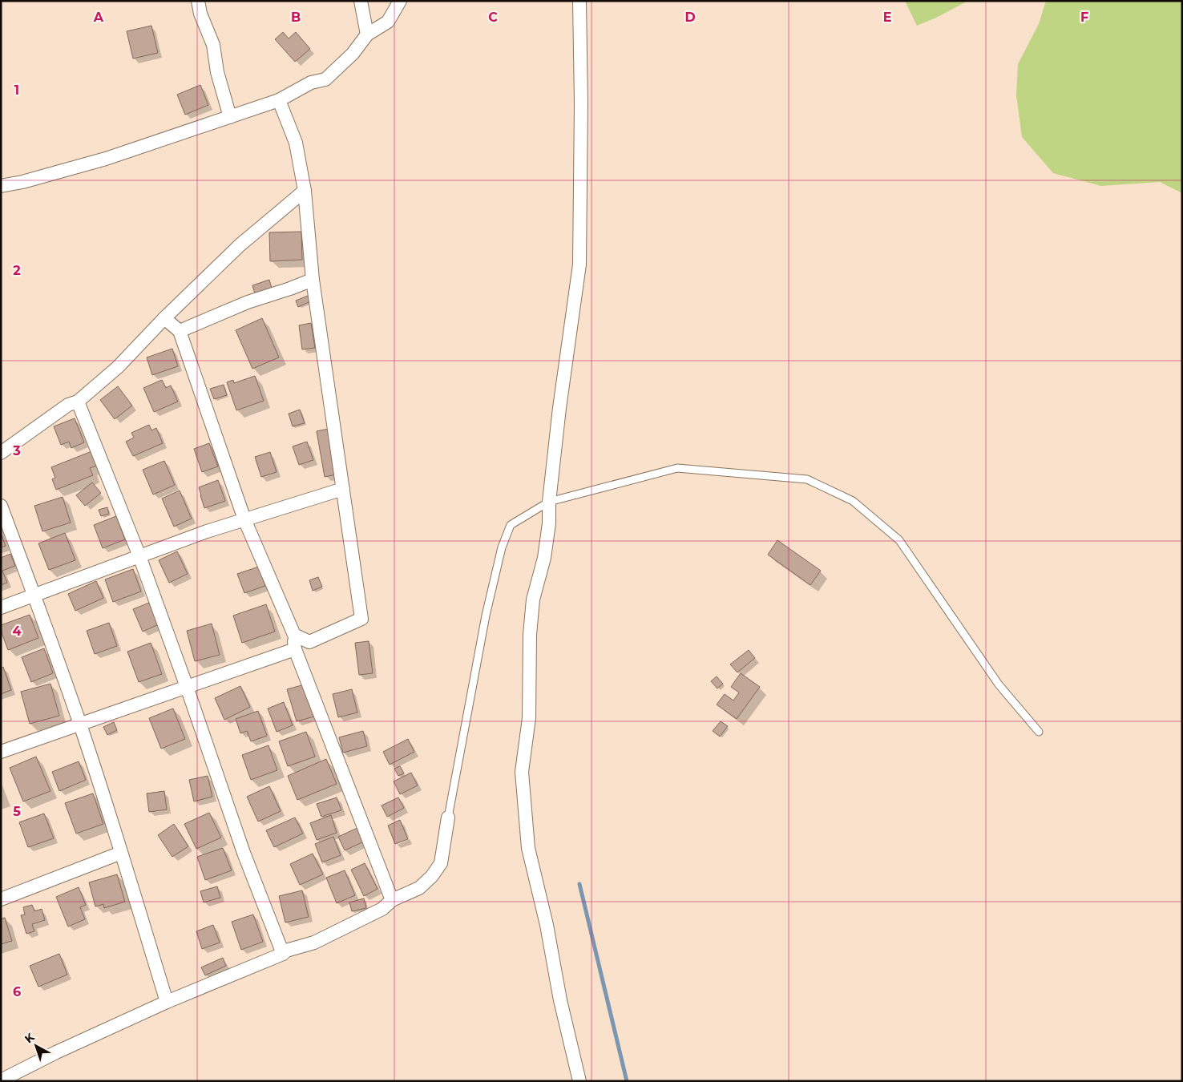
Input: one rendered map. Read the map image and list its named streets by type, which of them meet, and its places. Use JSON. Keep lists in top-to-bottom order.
{
  "north": "top left",
  "grid": {
    "columns": [
      "A",
      "B",
      "C",
      "D",
      "E",
      "F"
    ],
    "rows": [
      "1",
      "2",
      "3",
      "4",
      "5",
      "6"
    ]
  }
}
